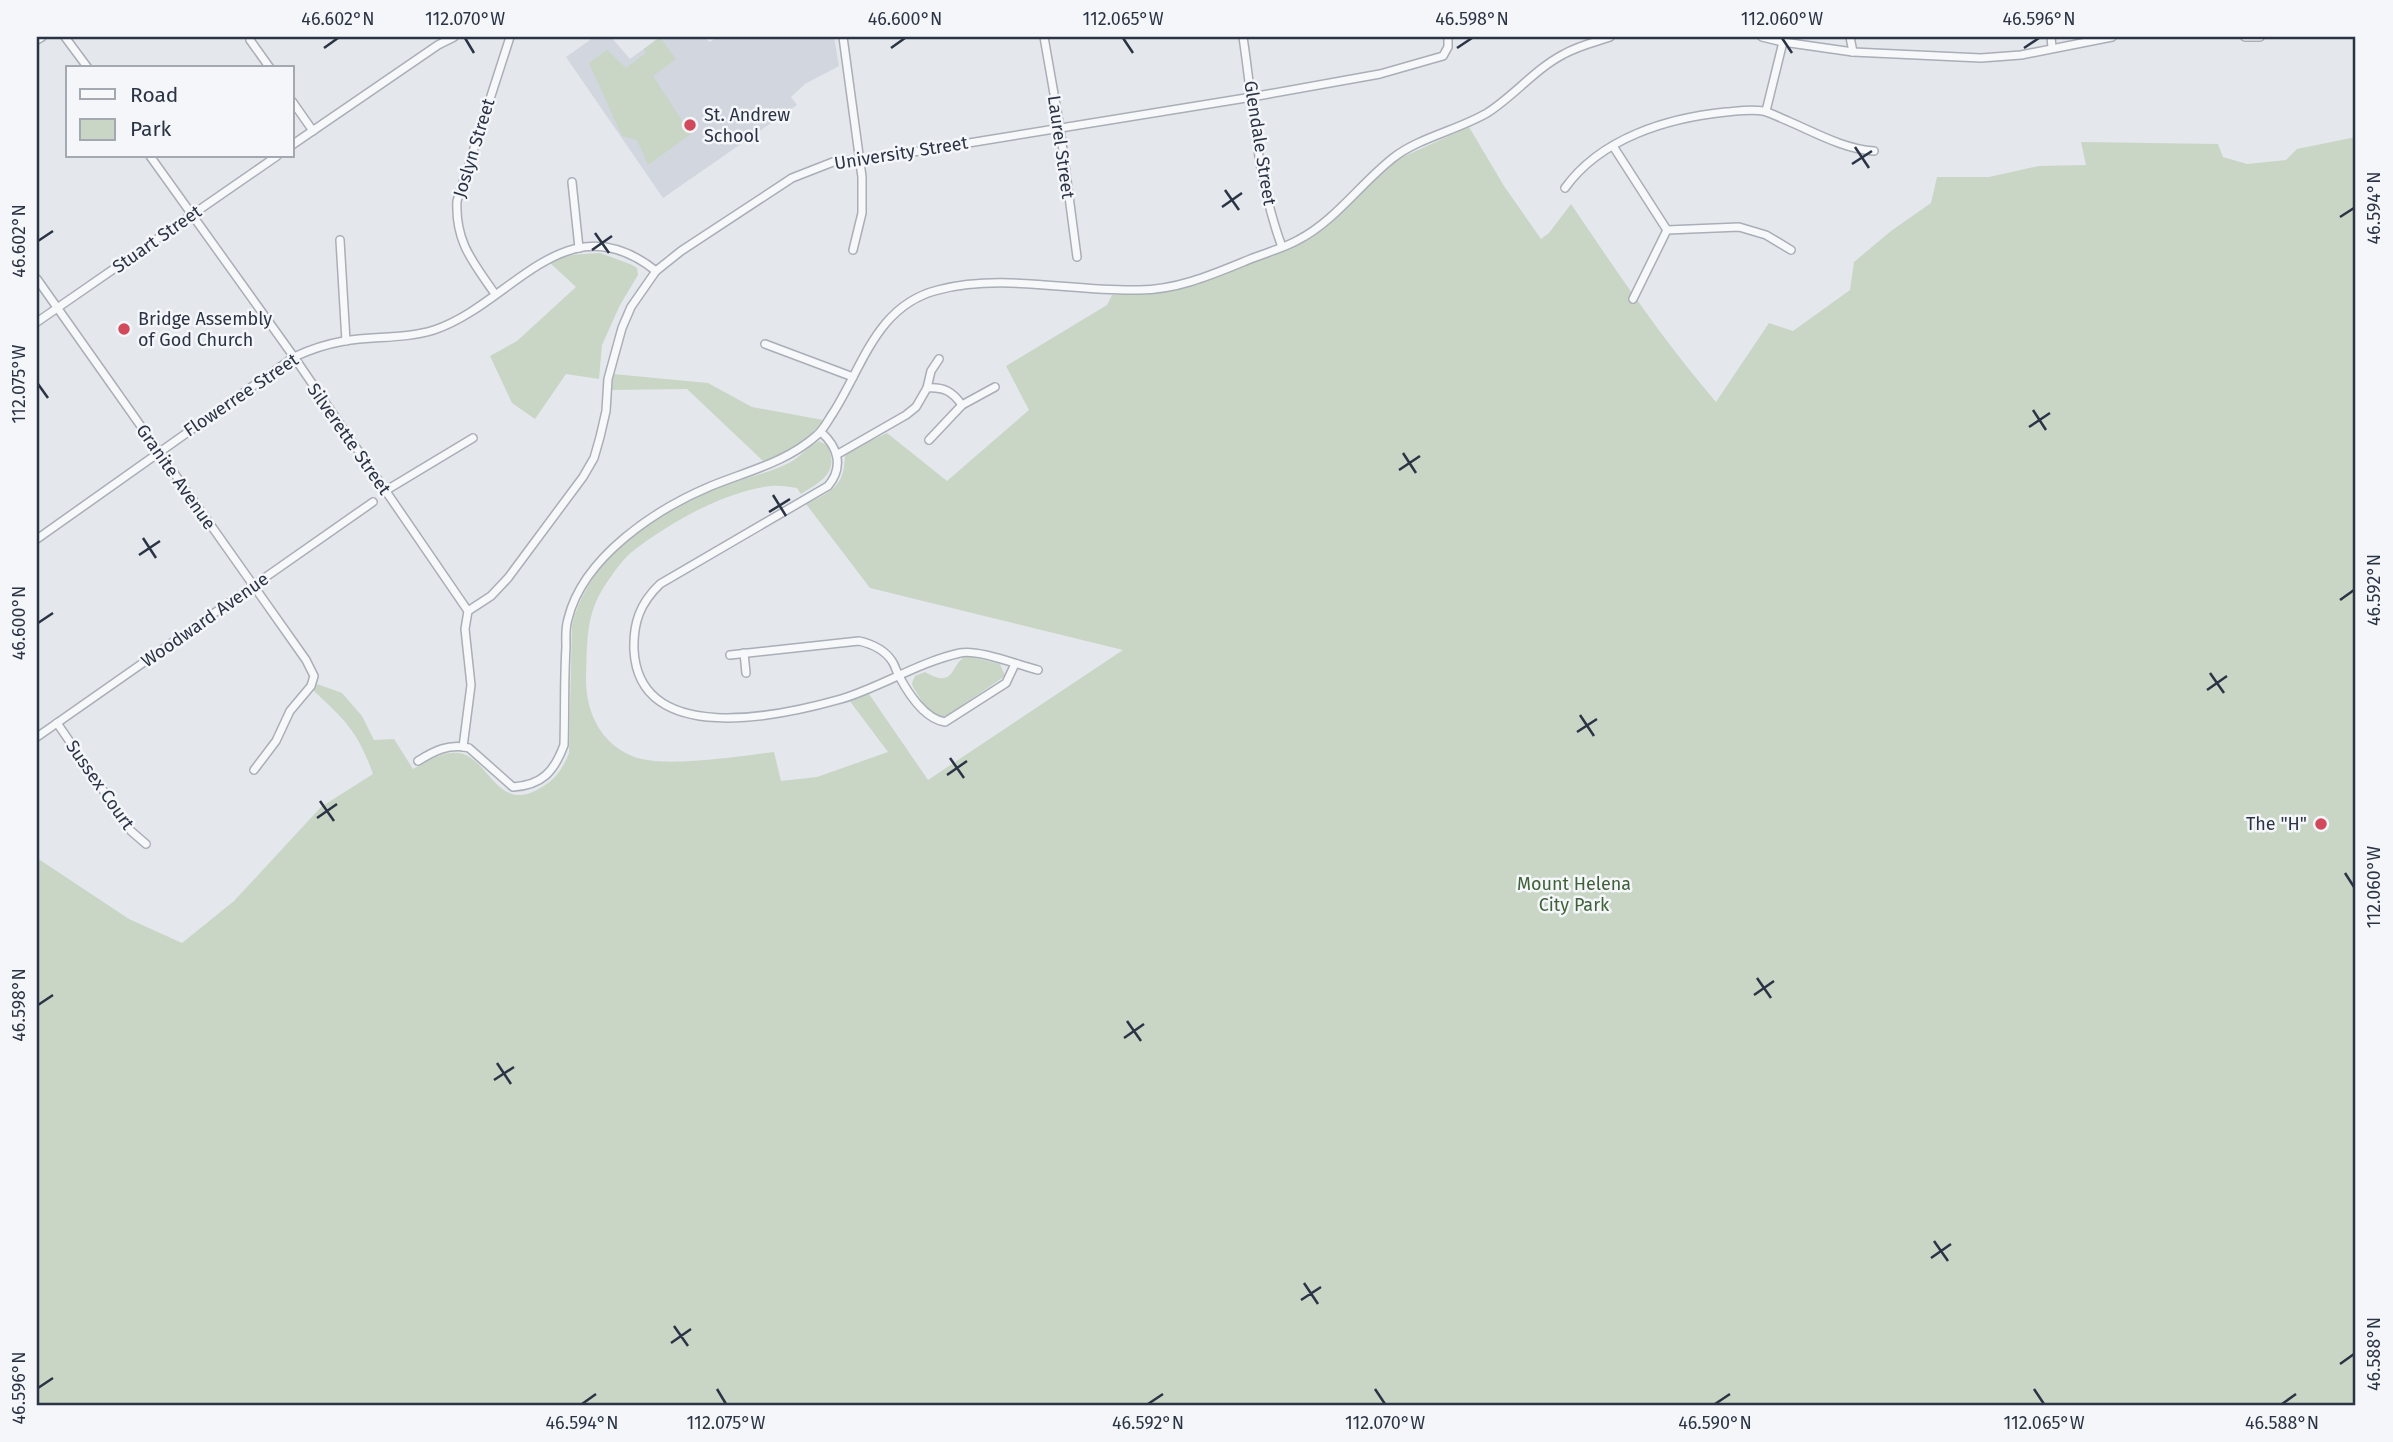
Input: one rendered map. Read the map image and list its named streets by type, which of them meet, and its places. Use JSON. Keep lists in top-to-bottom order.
{
  "streets": {
    "street": [
      "Glendale Street",
      "Laurel Street",
      "Joslyn Street",
      "University Street",
      "Stuart Street",
      "Flowerree Street",
      "Silverette Street",
      "Granite Avenue",
      "Woodward Avenue",
      "Sussex Court"
    ]
  },
  "crossings": [
    ["Glendale Street", "University Street"],
    ["Laurel Street", "University Street"],
    ["Joslyn Street", "Flowerree Street"],
    ["University Street", "Flowerree Street"],
    ["University Street", "Silverette Street"],
    ["Stuart Street", "Silverette Street"],
    ["Stuart Street", "Granite Avenue"],
    ["Flowerree Street", "Silverette Street"],
    ["Flowerree Street", "Granite Avenue"],
    ["Granite Avenue", "Woodward Avenue"],
    ["Woodward Avenue", "Sussex Court"]
  ],
  "parks": ["Mount Helena City Park"],
  "places": ["St. Andrew School", "Bridge Assembly of God Church", "The \"H\""],
  "legend": ["Road", "Park"],
  "coordinates": [
    "46.602°N",
    "112.070°W",
    "46.600°N",
    "112.065°W",
    "46.598°N",
    "112.060°W",
    "46.596°N",
    "46.594°N",
    "112.075°W",
    "46.592°N",
    "46.588°N",
    "46.590°N"
  ]
}
